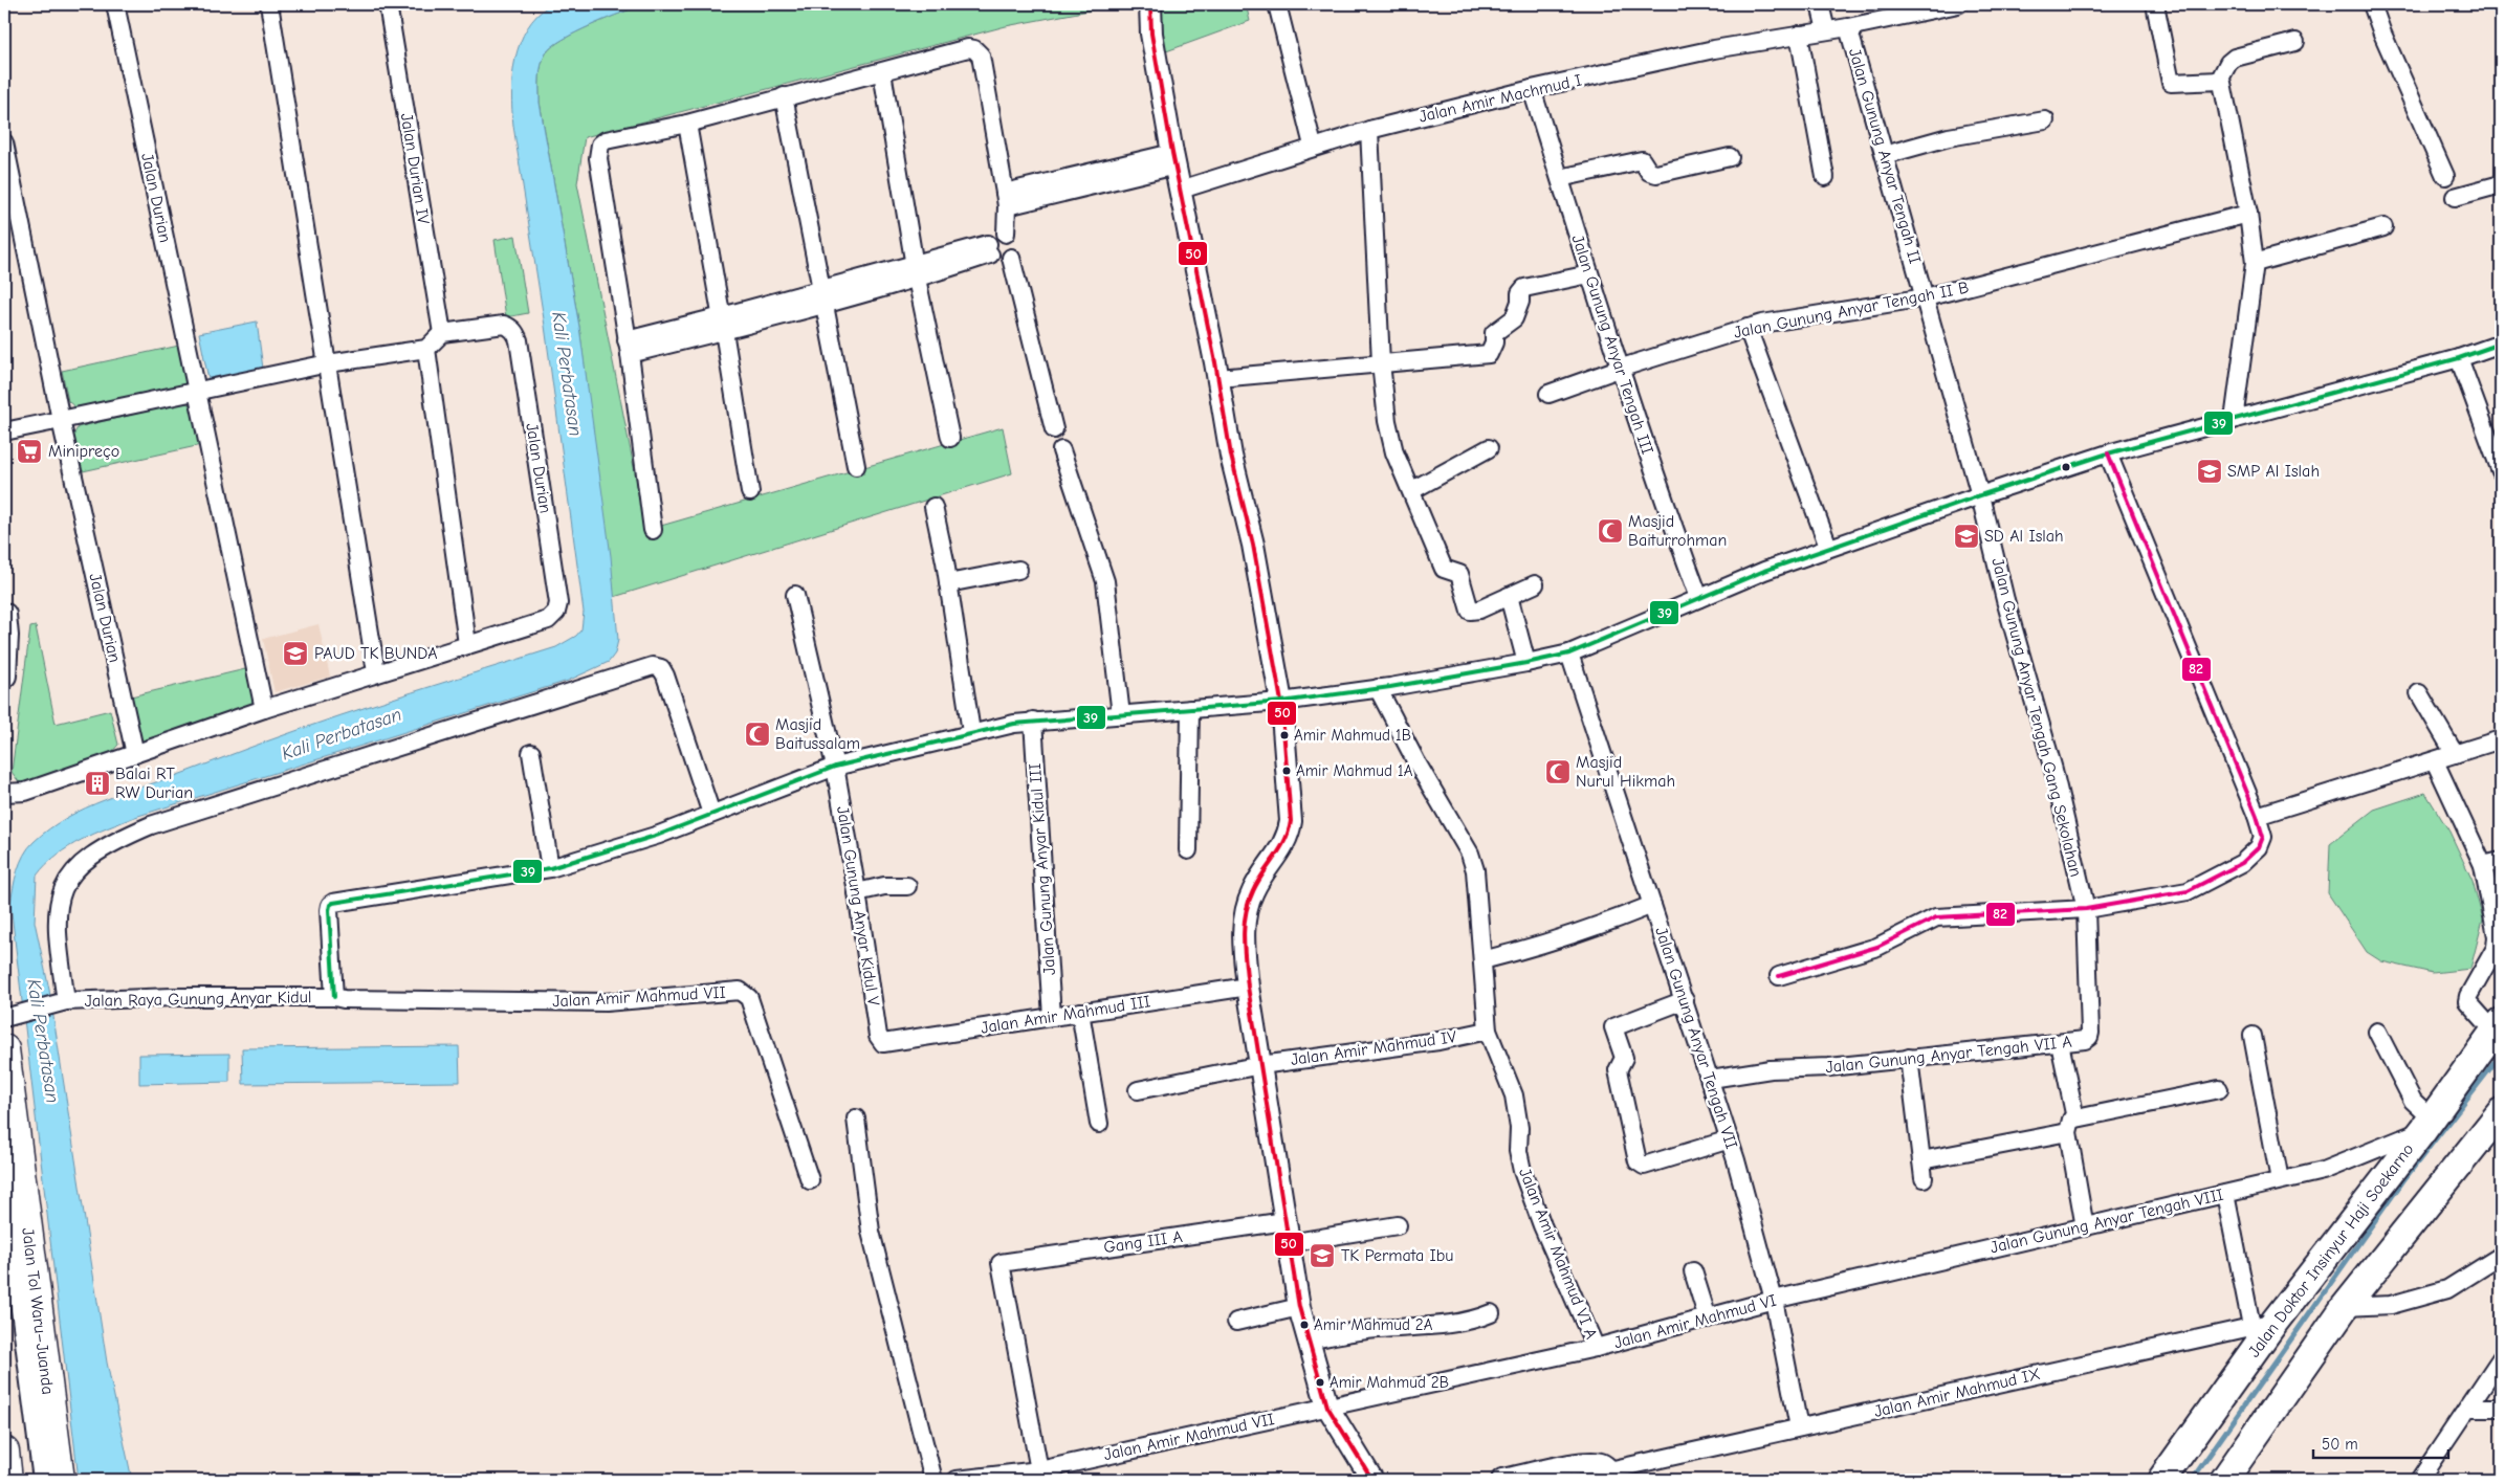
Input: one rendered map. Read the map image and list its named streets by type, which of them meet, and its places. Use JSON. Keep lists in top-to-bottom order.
{
  "streets": {
    "highway": ["Jalan Tol Waru–Juanda"],
    "main road": ["Jalan Doktor Insinyur Haji Soekarno"],
    "street": [
      "Jalan Amir Machmud I",
      "Jalan Gunung Anyar Tengah II",
      "Jalan Durian IV",
      "Jalan Durian",
      "Jalan Gunung Anyar Tengah II B",
      "Jalan Gunung Anyar Tengah III",
      "Jalan Gunung Anyar Tengah Gang Sekolahan",
      "Jalan Gunung Anyar Kidul III",
      "Jalan Gunung Anyar Kidul V",
      "Jalan Amir Mahmud VII",
      "Jalan Raya Gunung Anyar Kidul",
      "Jalan Amir Mahmud III",
      "Jalan Gunung Anyar Tengah VII",
      "Jalan Amir Mahmud IV",
      "Jalan Gunung Anyar Tengah VII A",
      "Jalan Gunung Anyar Tengah VIII",
      "Gang III A",
      "Jalan Amir Mahmud VI A",
      "Jalan Amir Mahmud VI",
      "Jalan Amir Mahmud IX"
    ]
  },
  "crossings": [
    ["Jalan Amir Machmud I", "Jalan Gunung Anyar Tengah II"],
    ["Jalan Amir Machmud I", "Jalan Gunung Anyar Tengah III"],
    ["Jalan Gunung Anyar Tengah II", "Jalan Gunung Anyar Tengah II B"],
    ["Jalan Gunung Anyar Tengah II", "Jalan Gunung Anyar Tengah Gang Sekolahan"],
    ["Jalan Gunung Anyar Tengah II", "Jalan Raya Gunung Anyar Kidul"],
    ["Jalan Durian IV", "Jalan Durian"],
    ["Jalan Gunung Anyar Tengah II B", "Jalan Gunung Anyar Tengah III"],
    ["Jalan Gunung Anyar Tengah III", "Jalan Raya Gunung Anyar Kidul"],
    ["Jalan Gunung Anyar Tengah Gang Sekolahan", "Jalan Raya Gunung Anyar Kidul"],
    ["Jalan Gunung Anyar Tengah Gang Sekolahan", "Jalan Gunung Anyar Tengah VII A"],
    ["Jalan Gunung Anyar Kidul III", "Jalan Raya Gunung Anyar Kidul"],
    ["Jalan Gunung Anyar Kidul III", "Jalan Amir Mahmud III"],
    ["Jalan Gunung Anyar Kidul V", "Jalan Raya Gunung Anyar Kidul"],
    ["Jalan Gunung Anyar Kidul V", "Jalan Amir Mahmud III"],
    ["Jalan Amir Mahmud VII", "Jalan Raya Gunung Anyar Kidul"],
    ["Jalan Amir Mahmud VII", "Gang III A"],
    ["Jalan Amir Mahmud VII", "Jalan Amir Mahmud VI"],
    ["Jalan Raya Gunung Anyar Kidul", "Jalan Gunung Anyar Tengah VII"],
    ["Jalan Raya Gunung Anyar Kidul", "Jalan Amir Mahmud VI A"],
    ["Jalan Gunung Anyar Tengah VII", "Jalan Gunung Anyar Tengah VII A"],
    ["Jalan Gunung Anyar Tengah VII", "Jalan Gunung Anyar Tengah VIII"],
    ["Jalan Gunung Anyar Tengah VII", "Jalan Amir Mahmud VI"],
    ["Jalan Gunung Anyar Tengah VII", "Jalan Amir Mahmud IX"],
    ["Jalan Amir Mahmud IV", "Jalan Amir Mahmud VI A"],
    ["Jalan Gunung Anyar Tengah VIII", "Jalan Doktor Insinyur Haji Soekarno"],
    ["Jalan Gunung Anyar Tengah VIII", "Jalan Amir Mahmud VI"],
    ["Jalan Doktor Insinyur Haji Soekarno", "Jalan Amir Mahmud IX"],
    ["Jalan Amir Mahmud VI A", "Jalan Amir Mahmud VI"]
  ],
  "water": ["Kali Perbatasan"],
  "places": {
    "supermarket": ["Minipreço"],
    "school or university": [
      "SMP Al Islah",
      "SD Al Islah",
      "PAUD TK BUNDA",
      "TK Permata Ibu"
    ],
    "mosque": ["Masjid Baiturrohman", "Masjid Baitussalam", "Masjid Nurul Hikmah"],
    "other": [
      "Amir Mahmud 1B",
      "Amir Mahmud 1A",
      "Amir Mahmud 2A",
      "Amir Mahmud 2B"
    ],
    "building": ["Balai RT RW Durian"]
  },
  "lines": ["transit line 50", "transit line 39", "transit line 82"],
  "scale_bar": "50 m"
}
